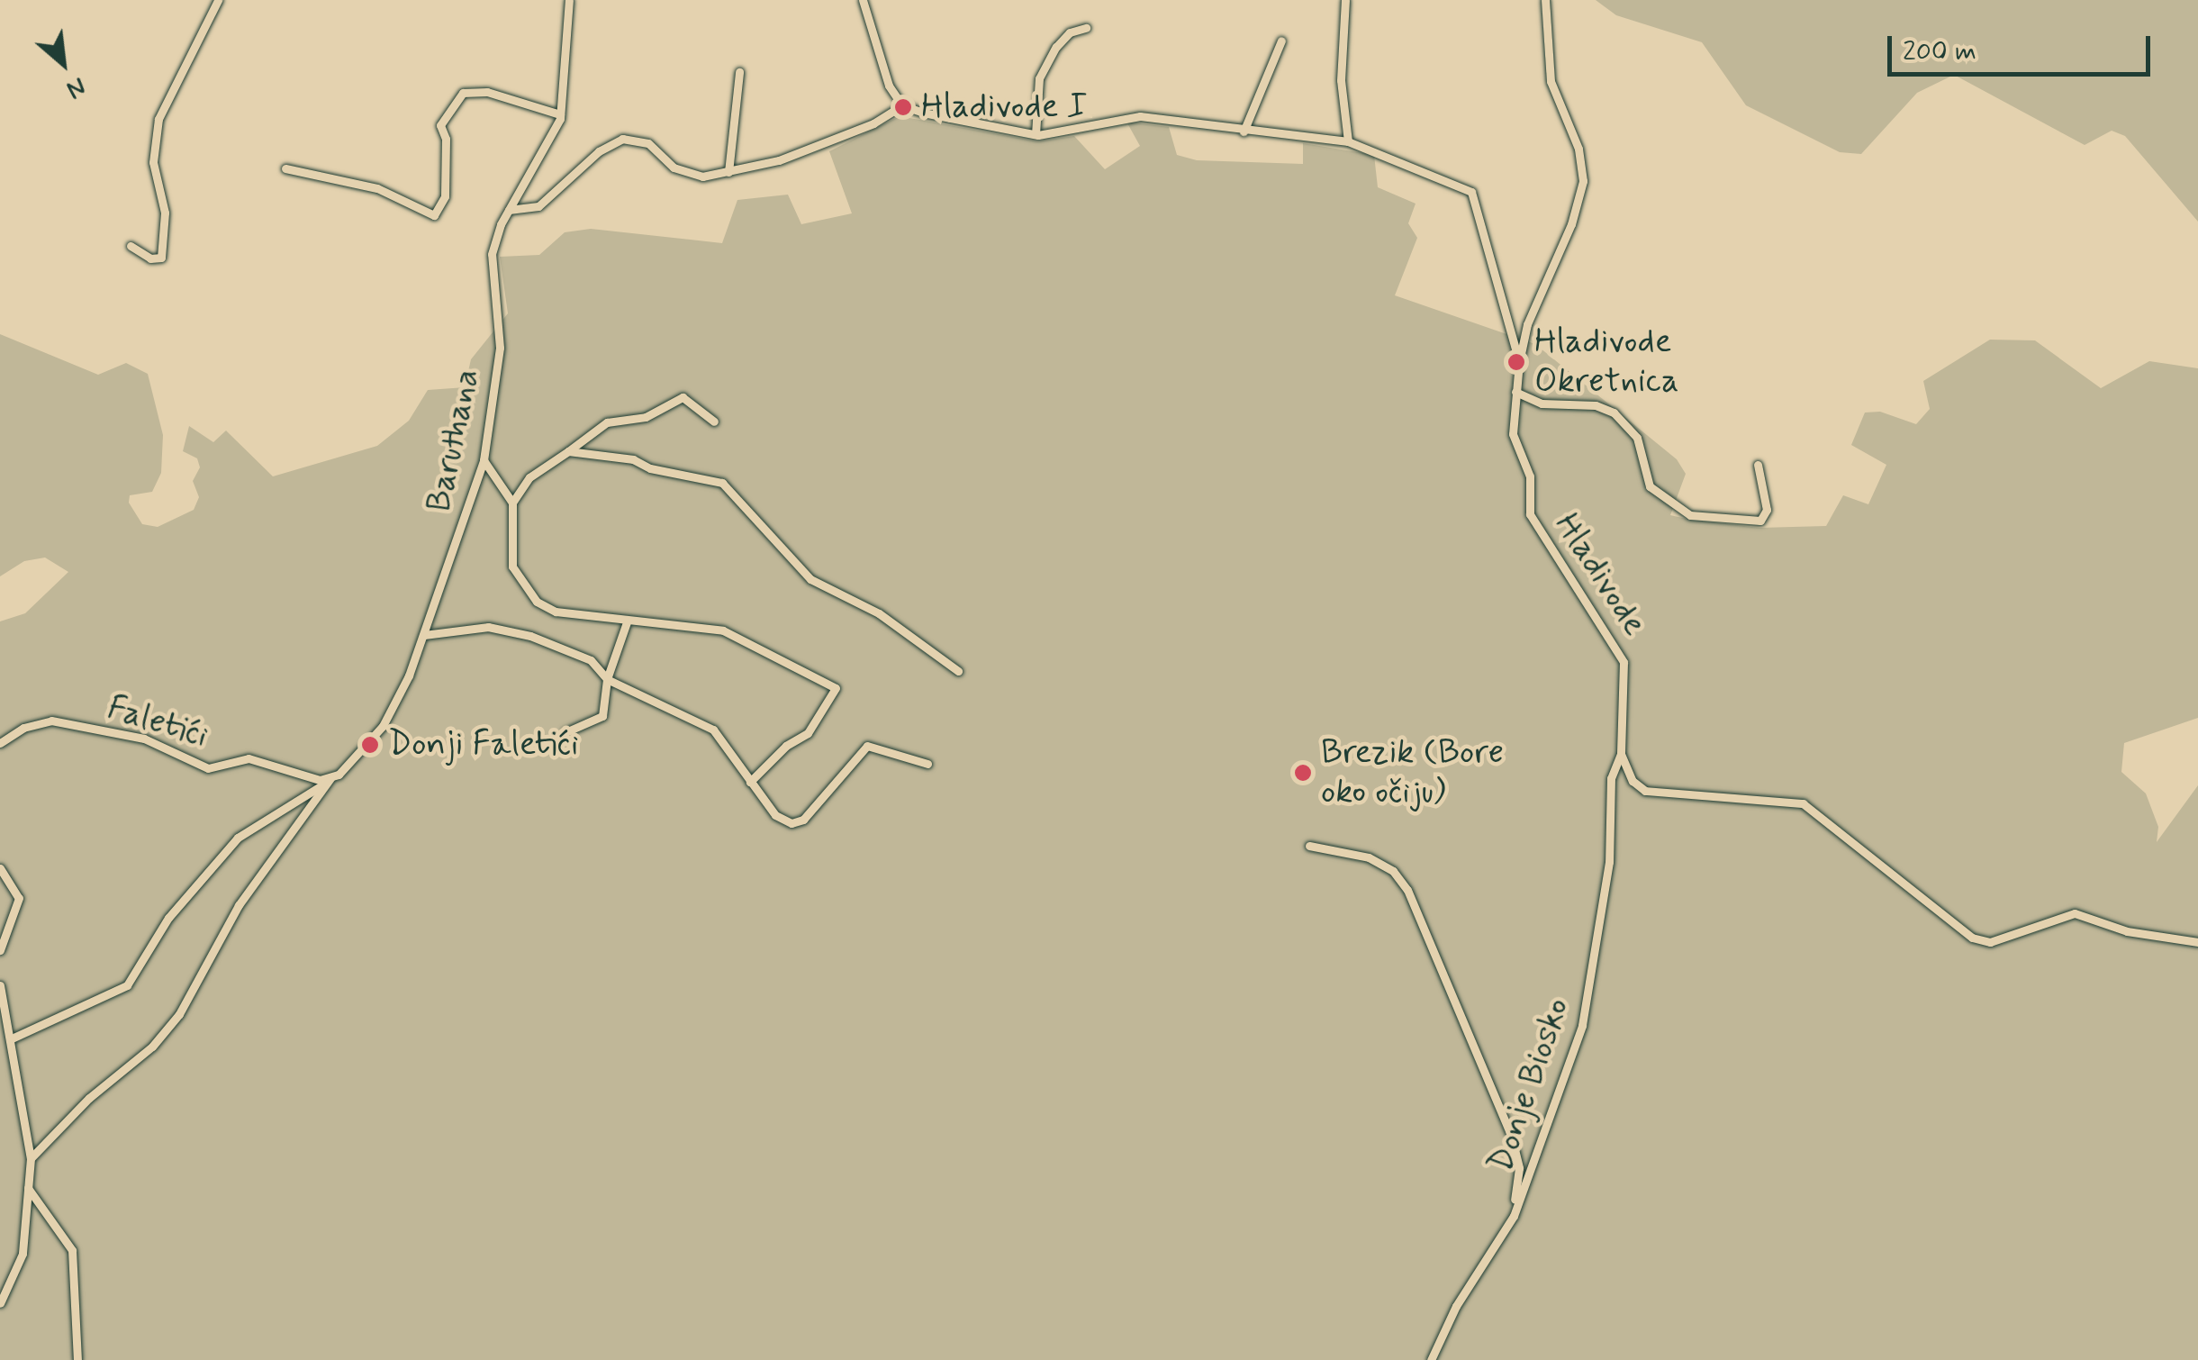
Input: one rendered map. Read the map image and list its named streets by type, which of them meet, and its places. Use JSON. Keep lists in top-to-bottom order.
{
  "streets": {
    "street": [
      "Baruthana",
      "Hladivode",
      "Faletići",
      "Donje Biosko"
    ]
  },
  "crossings": [
    ["Baruthana", "Faletići"],
    ["Hladivode", "Donje Biosko"]
  ],
  "places": [
    "Hladivode I",
    "Hladivode Okretnica",
    "Donji Faletići",
    "Brezik (Bore oko očiju)"
  ],
  "scale_bar": "200 m",
  "north": "bottom right"
}
